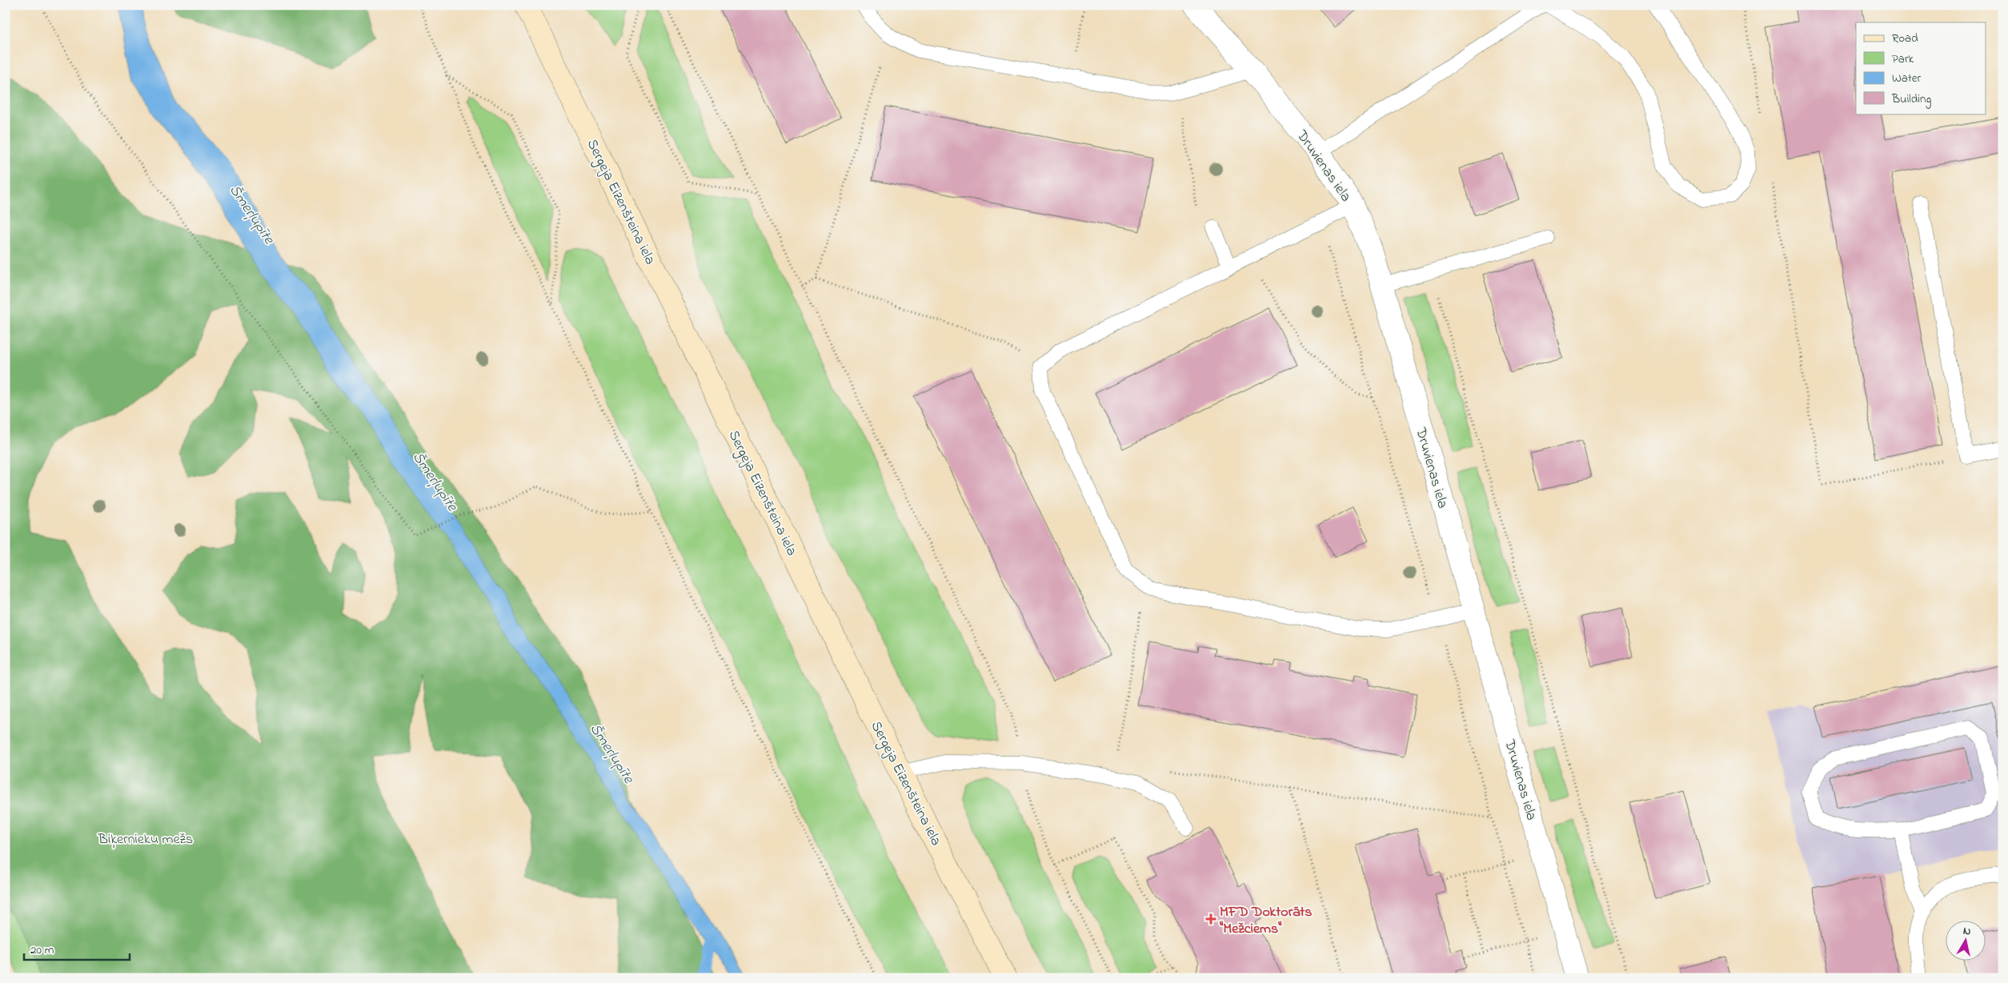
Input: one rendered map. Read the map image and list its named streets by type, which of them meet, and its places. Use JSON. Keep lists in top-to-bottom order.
{
  "streets": {
    "street": ["Druvienas iela", "Sergeja Eizenšteina iela"]
  },
  "water": ["Šmerļupīte"],
  "parks": ["Biķernieku mežs"],
  "places": {
    "health": ["MFD Doktorāts \"Mežciems\""]
  },
  "legend": [
    "Road",
    "Park",
    "Water",
    "Building"
  ],
  "scale_bar": "20 m",
  "north": "top"
}
